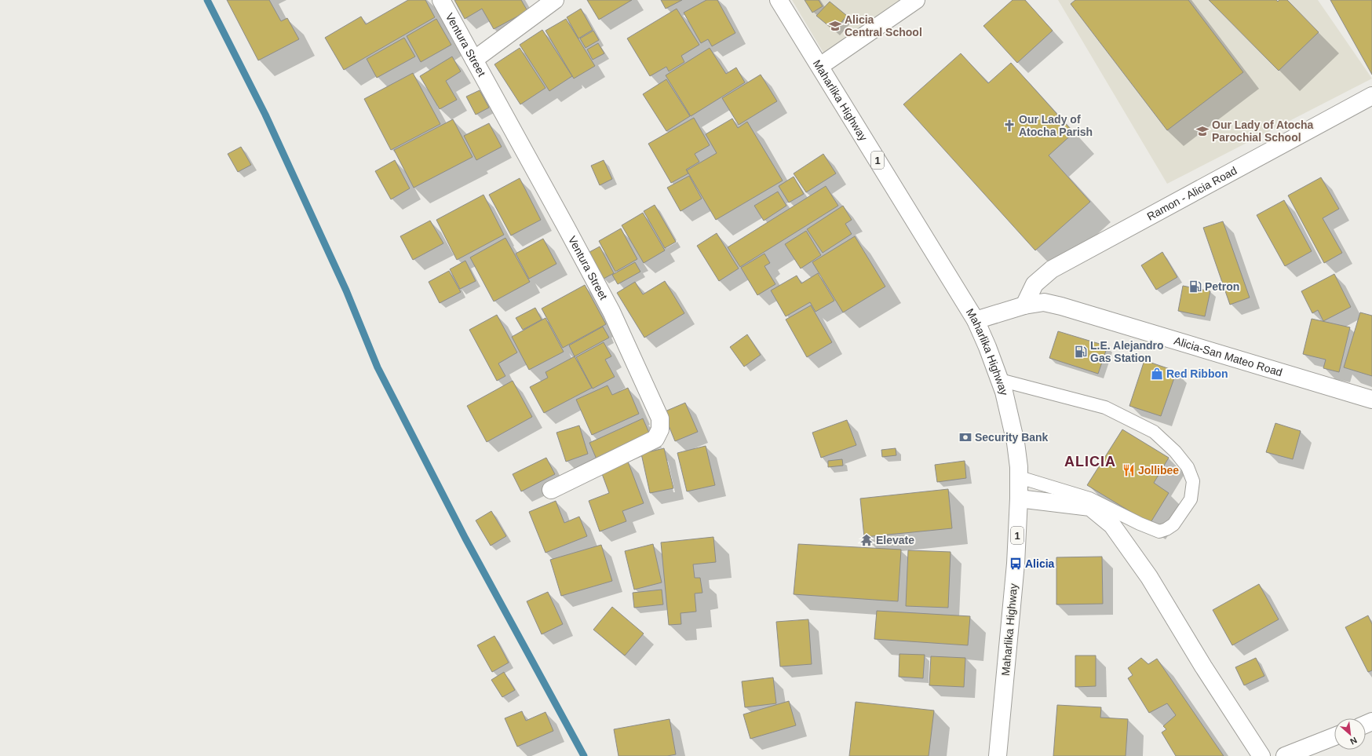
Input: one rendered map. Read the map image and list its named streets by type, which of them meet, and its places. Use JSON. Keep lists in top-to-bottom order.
{
  "streets": {
    "main road": [
      "Ventura Street",
      "Maharlika Highway",
      "1",
      "Ramon - Alicia Road",
      "Alicia-San Mateo Road"
    ]
  },
  "crossings": [
    ["Maharlika Highway", "Alicia-San Mateo Road"],
    ["Ramon - Alicia Road", "Alicia-San Mateo Road"]
  ],
  "districts": ["ALICIA"],
  "places": {
    "school or university": ["Alicia Central School", "Our Lady of Atocha Parochial School"],
    "church": ["Our Lady of Atocha Parish"],
    "fuel station": ["Petron", "L.E. Alejandro Gas Station"],
    "shop": ["Red Ribbon"],
    "bank": ["Security Bank"],
    "restaurant": ["Jollibee"],
    "temple": ["Elevate"],
    "bus stop": ["Alicia"]
  },
  "north": "bottom right"
}
